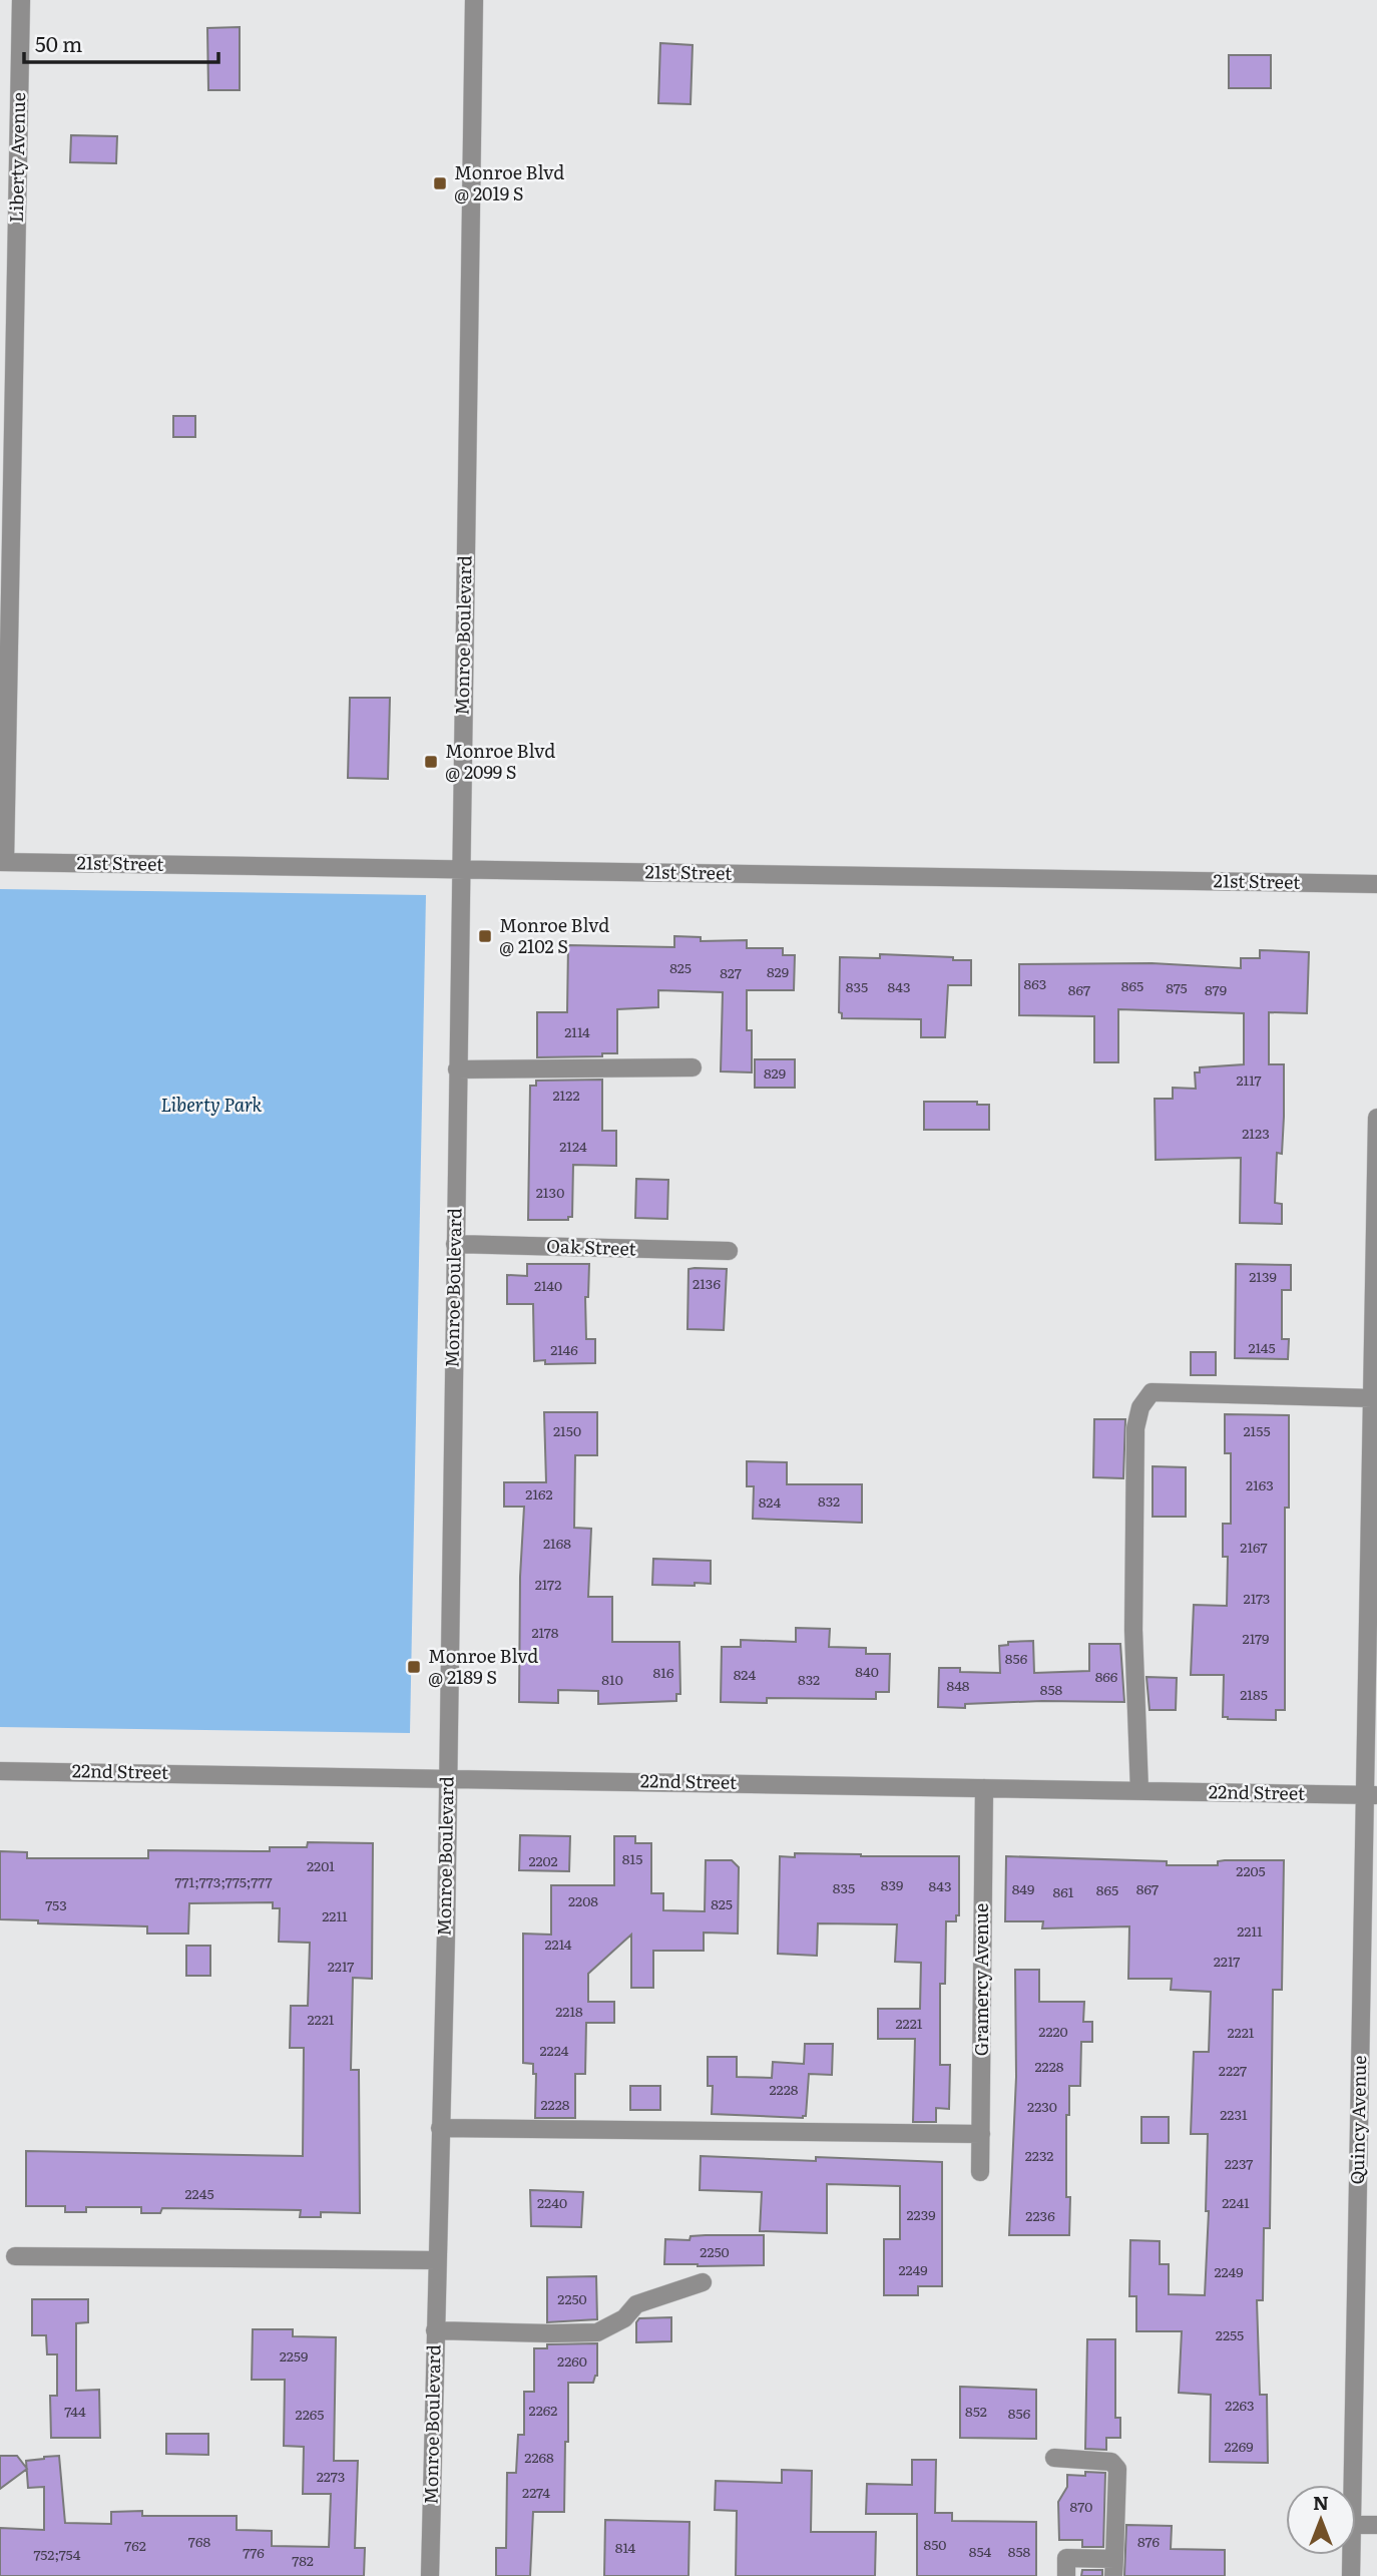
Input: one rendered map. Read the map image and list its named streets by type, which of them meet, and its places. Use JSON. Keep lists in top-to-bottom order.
{
  "streets": {
    "street": [
      "Liberty Avenue",
      "Monroe Boulevard",
      "21st Street",
      "Oak Street",
      "22nd Street",
      "Gramercy Avenue",
      "Quincy Avenue"
    ]
  },
  "crossings": [
    ["Liberty Avenue", "21st Street"],
    ["Monroe Boulevard", "21st Street"],
    ["Monroe Boulevard", "Oak Street"],
    ["Monroe Boulevard", "22nd Street"],
    ["22nd Street", "Gramercy Avenue"],
    ["22nd Street", "Quincy Avenue"]
  ],
  "parks": ["Liberty Park"],
  "places": {
    "transit": [
      "Monroe Blvd @ 2019 S",
      "Monroe Blvd @ 2099 S",
      "Monroe Blvd @ 2102 S",
      "Monroe Blvd @ 2189 S"
    ]
  },
  "house_numbers": [
    "825",
    "829",
    "827",
    "863",
    "865",
    "835",
    "843",
    "875",
    "867",
    "879",
    "2114",
    "829",
    "2117",
    "2122",
    "2123",
    "2124",
    "2130",
    "2139",
    "2136",
    "2140",
    "2145",
    "2146",
    "2150",
    "2155",
    "2163",
    "2162",
    "832",
    "824",
    "2168",
    "2167",
    "2172",
    "2173",
    "2178",
    "2179",
    "856",
    "840",
    "816",
    "824",
    "866",
    "810",
    "832",
    "848",
    "858",
    "2185",
    "815",
    "2202",
    "2201",
    "2205",
    "771;773;775;777",
    "839",
    "843",
    "835",
    "849",
    "867",
    "865",
    "861",
    "2208",
    "825",
    "753",
    "2211",
    "2211",
    "2214",
    "2217",
    "2217",
    "2218",
    "2221",
    "2221",
    "2220",
    "2221",
    "2224",
    "2228",
    "2227",
    "2228",
    "2228",
    "2230",
    "2231",
    "2232",
    "2237",
    "2245",
    "2240",
    "2241",
    "2239",
    "2236",
    "2250",
    "2249",
    "2249",
    "2250",
    "2255",
    "2259",
    "2260",
    "2263",
    "2262",
    "744",
    "852",
    "856",
    "2265",
    "2269",
    "2268",
    "2273",
    "2274",
    "870",
    "768",
    "876",
    "850",
    "762",
    "814",
    "854",
    "858",
    "776",
    "752;754",
    "782"
  ],
  "scale_bar": "50 m",
  "north": "top"
}
